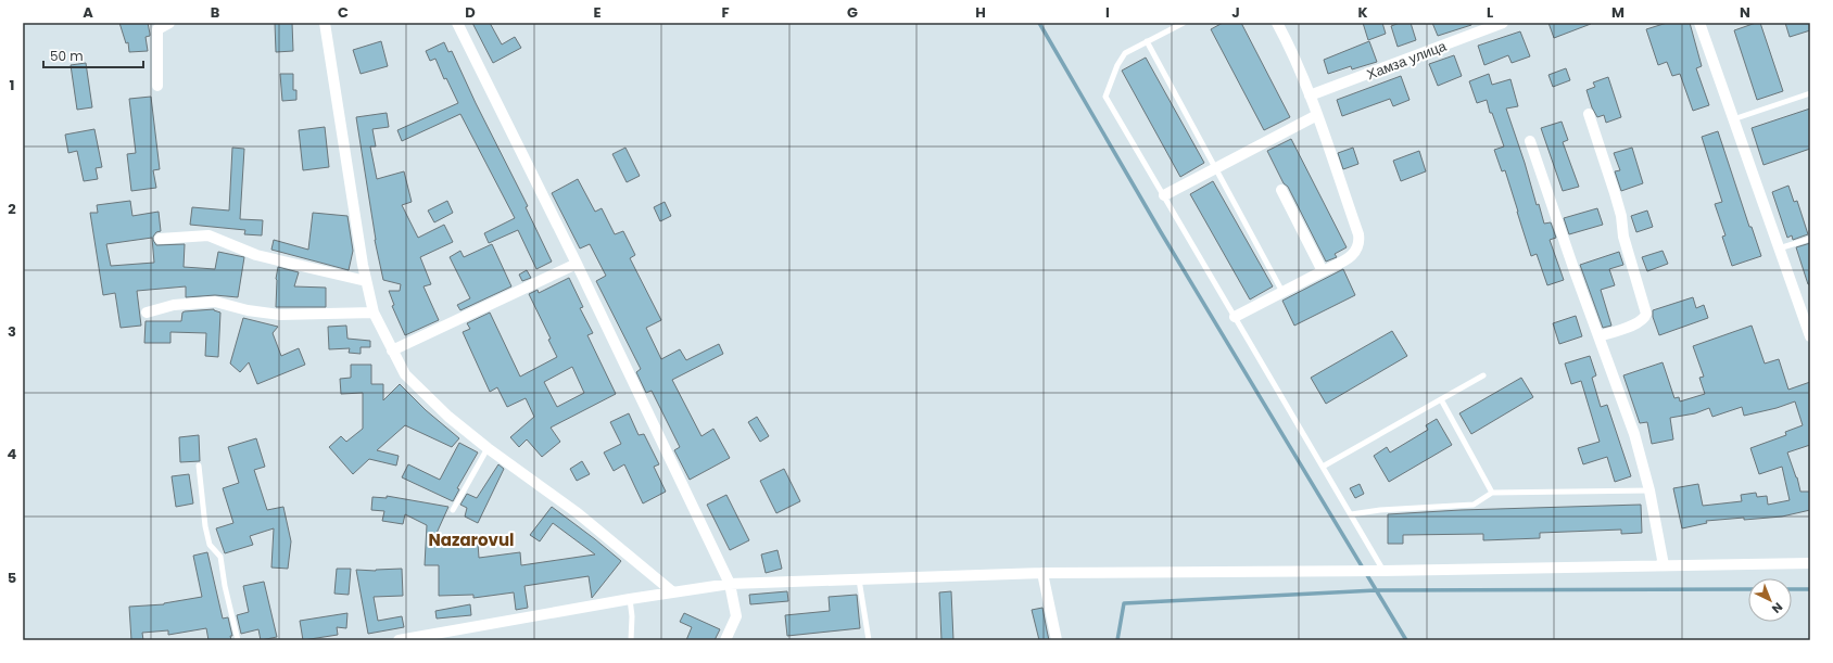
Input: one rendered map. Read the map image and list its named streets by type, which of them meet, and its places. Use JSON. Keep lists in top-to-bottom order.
{
  "streets": {
    "street": ["Хамза улица"]
  },
  "districts": ["Nazarovul"],
  "scale_bar": "50 m",
  "north": "bottom right",
  "grid": {
    "columns": [
      "A",
      "B",
      "C",
      "D",
      "E",
      "F",
      "G",
      "H",
      "I",
      "J",
      "K",
      "L",
      "M",
      "N"
    ],
    "rows": [
      "1",
      "2",
      "3",
      "4",
      "5"
    ]
  }
}
